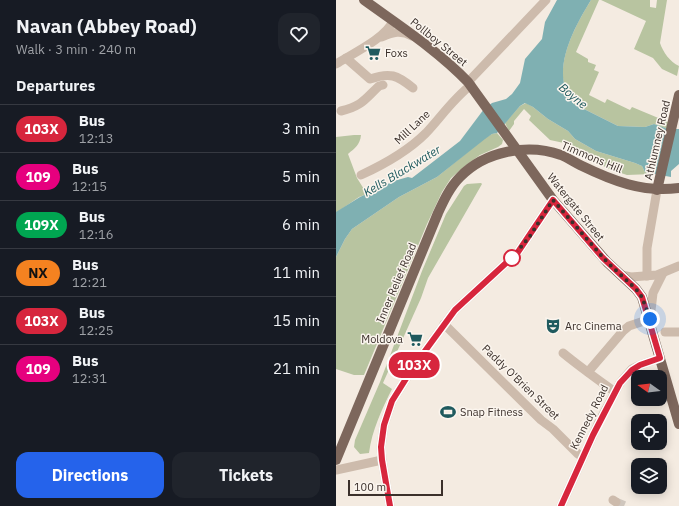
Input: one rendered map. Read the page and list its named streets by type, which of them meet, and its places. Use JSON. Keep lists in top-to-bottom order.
{
  "streets": {
    "main road": [
      "Pollboy Street",
      "Athlumney Road",
      "Timmons Hill",
      "Watergate Street",
      "Inner Relief Road"
    ],
    "street": ["Mill Lane", "Paddy O'Brien Street", "Kennedy Road"]
  },
  "crossings": [
    ["Pollboy Street", "Mill Lane"],
    ["Pollboy Street", "Timmons Hill"],
    ["Pollboy Street", "Watergate Street"],
    ["Pollboy Street", "Inner Relief Road"],
    ["Athlumney Road", "Timmons Hill"],
    ["Timmons Hill", "Watergate Street"],
    ["Timmons Hill", "Inner Relief Road"],
    ["Watergate Street", "Inner Relief Road"],
    ["Watergate Street", "Kennedy Road"],
    ["Paddy O'Brien Street", "Kennedy Road"]
  ],
  "water": ["Boyne", "Kells Blackwater"],
  "places": {
    "supermarket": ["Foxs", "Moldova"],
    "theatre": ["Arc Cinema"],
    "sports": ["Snap Fitness"]
  },
  "lines": ["bus line 103X"],
  "scale_bar": "100 m",
  "north": "left",
  "page": {
    "heading": [
      ["Navan (Abbey Road)", "Walk · 3 min · 240 m"],
      "Departures"
    ],
    "on_map": "103X",
    "list": [
      {
        "mark": "103X",
        "name": "Bus",
        "note": "12:13",
        "value": "3 min"
      },
      {
        "mark": "109",
        "name": "Bus",
        "note": "12:15",
        "value": "5 min"
      },
      {
        "mark": "109X",
        "name": "Bus",
        "note": "12:16",
        "value": "6 min"
      },
      {
        "mark": "NX",
        "name": "Bus",
        "note": "12:21",
        "value": "11 min"
      },
      {
        "mark": "103X",
        "name": "Bus",
        "note": "12:25",
        "value": "15 min"
      },
      {
        "mark": "109",
        "name": "Bus",
        "note": "12:31",
        "value": "21 min"
      }
    ],
    "buttons": ["Directions", "Tickets"],
    "scale": "100 m"
  }
}
